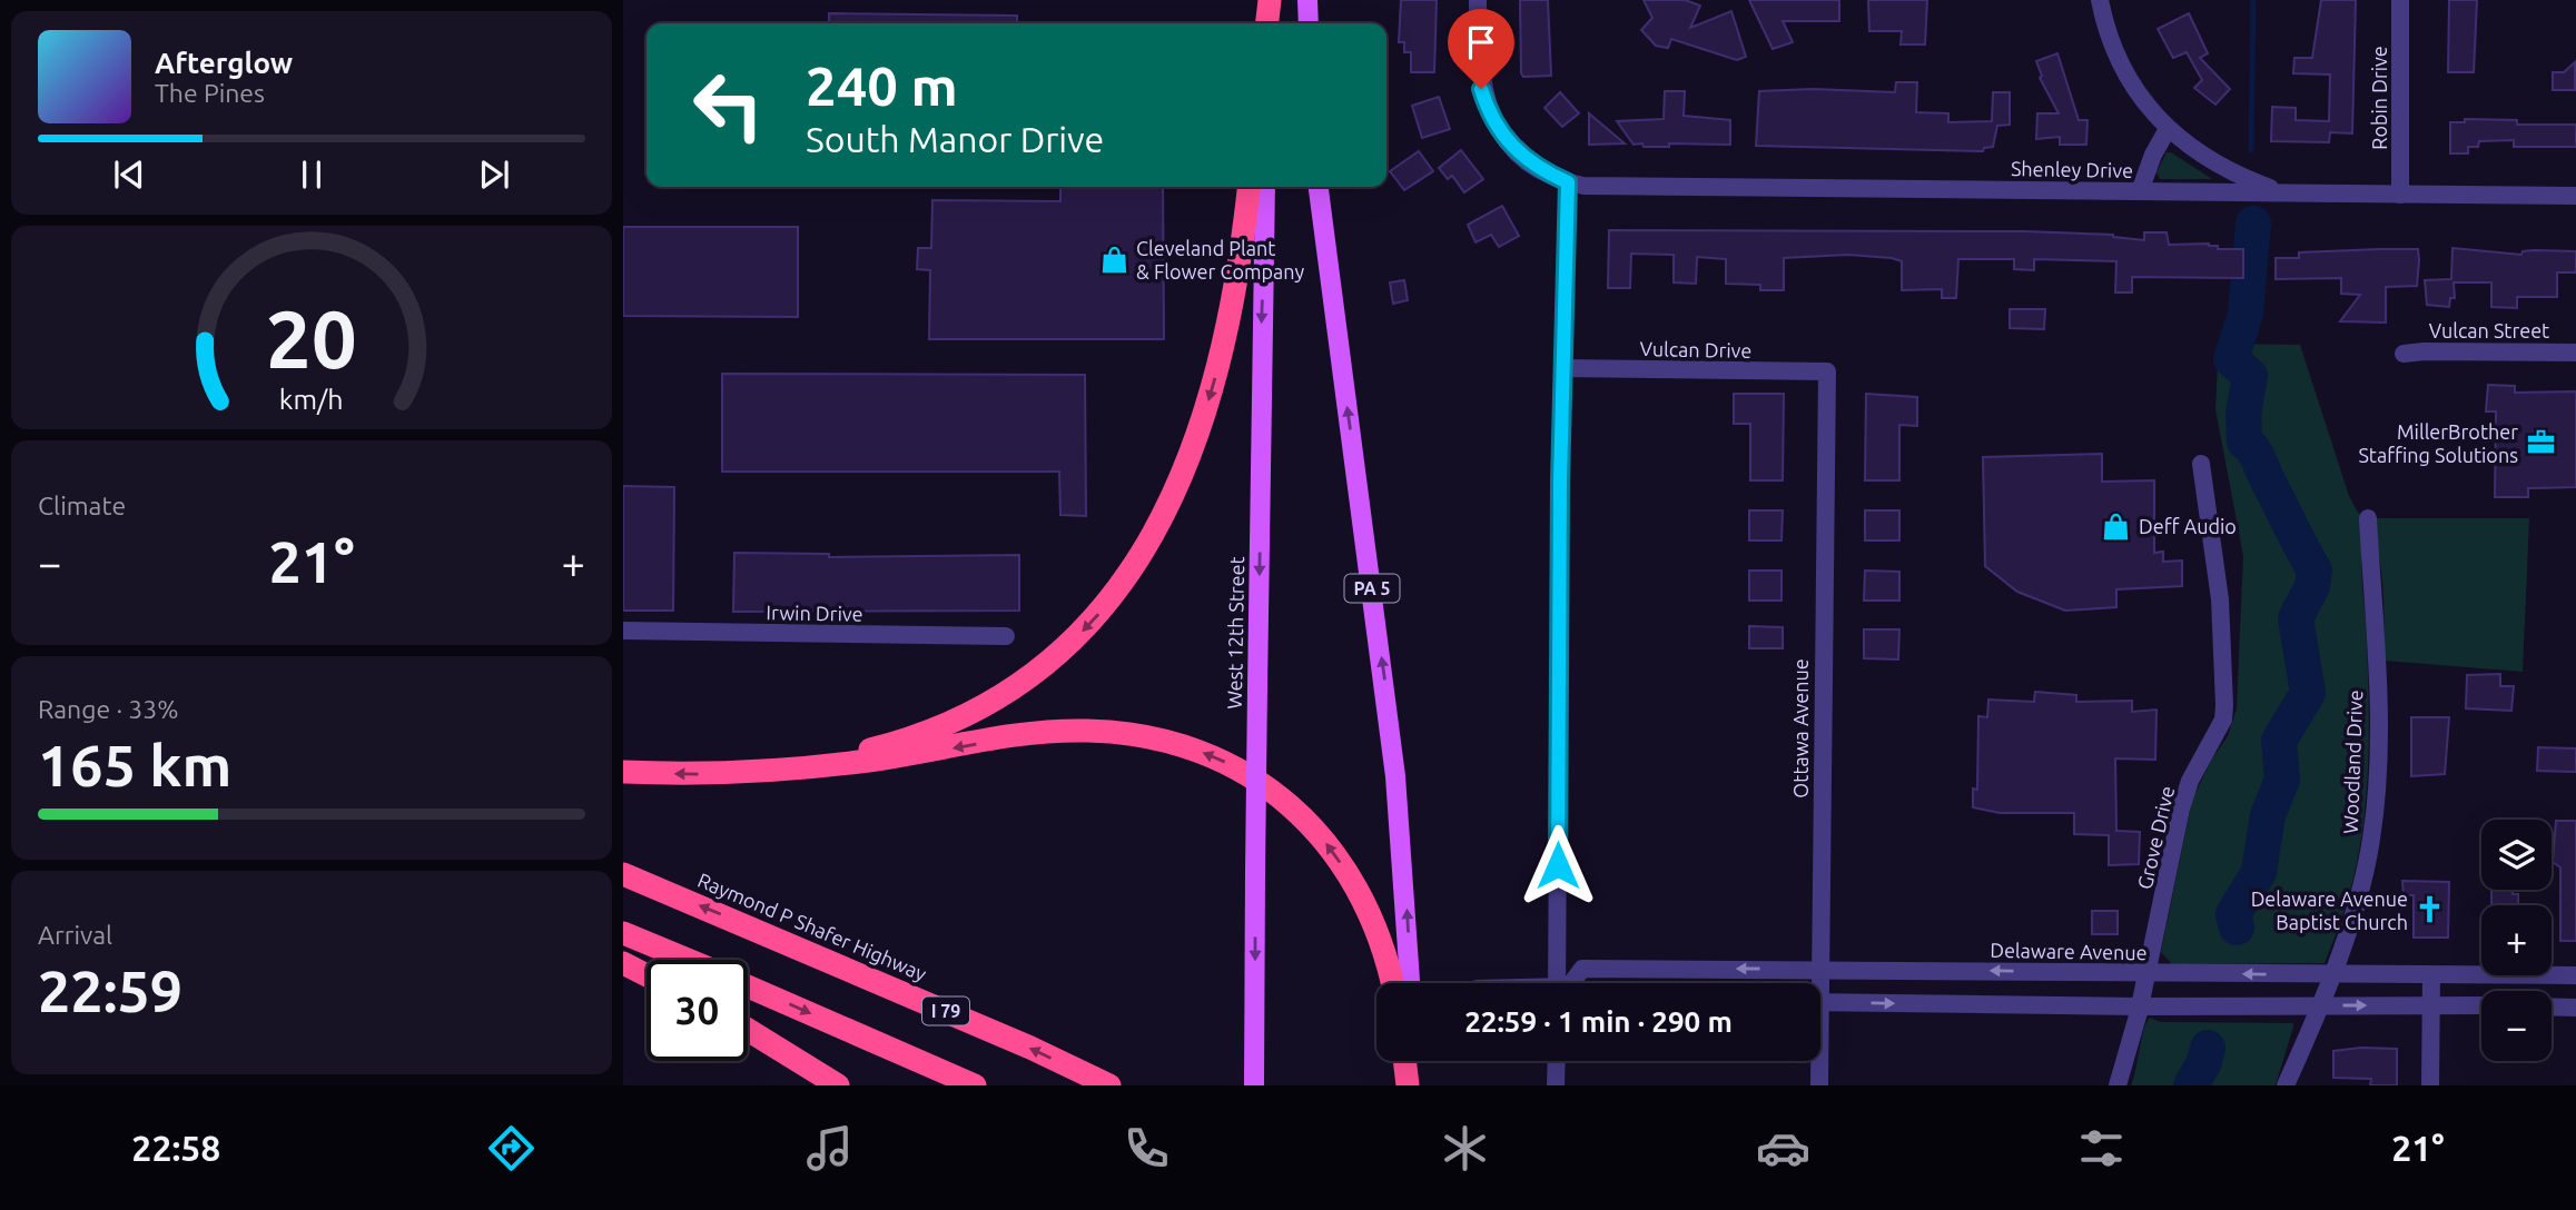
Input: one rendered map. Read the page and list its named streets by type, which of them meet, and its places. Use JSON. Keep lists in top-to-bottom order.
{
  "streets": {
    "highway": ["Raymond P Shafer Highway", "I 79"],
    "main road": ["PA 5", "West 12th Street"],
    "street": [
      "Robin Drive",
      "Shenley Drive",
      "Vulcan Street",
      "Vulcan Drive",
      "Irwin Drive",
      "Ottawa Avenue",
      "Woodland Drive",
      "Grove Drive",
      "Delaware Avenue"
    ]
  },
  "crossings": [
    ["Robin Drive", "Shenley Drive"],
    ["Vulcan Drive", "Ottawa Avenue"],
    ["Ottawa Avenue", "Delaware Avenue"],
    ["Woodland Drive", "Delaware Avenue"],
    ["Grove Drive", "Delaware Avenue"]
  ],
  "places": {
    "shop": ["Cleveland Plant & Flower Company", "Deff Audio"],
    "office": ["MillerBrother Staffing Solutions"],
    "church": ["Delaware Avenue Baptist Church"]
  },
  "page": {
    "turn": ["240 m", "South Manor Drive"],
    "song": ["Afterglow", "The Pines"],
    "tile": [
      "Climate",
      ["Range · 33%", "165 km"],
      ["Arrival", "22:59"]
    ],
    "heat": ["−", "21°", "+"],
    "map_buttons": ["+", "−"],
    "limit": "30",
    "trip": "22:59 · 1 min · 290 m",
    "tabs": ["22:58", "21°"],
    "gauge": ["20", "km/h"]
  }
}
